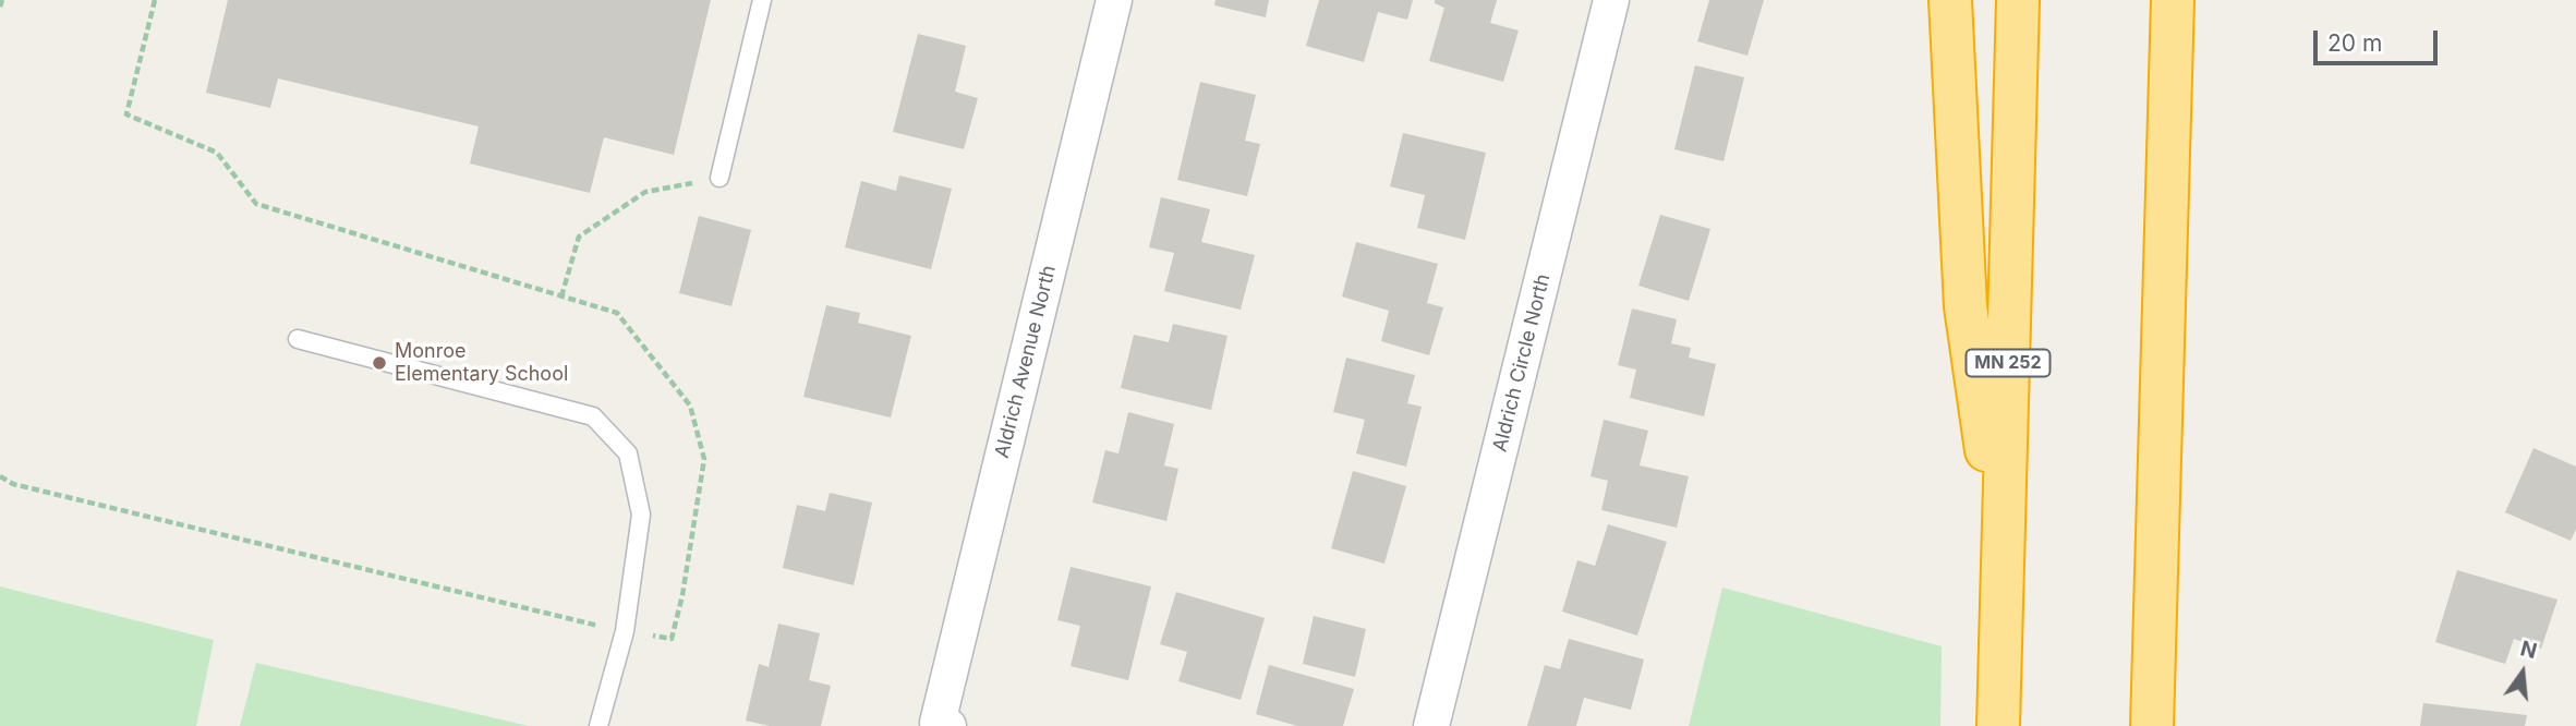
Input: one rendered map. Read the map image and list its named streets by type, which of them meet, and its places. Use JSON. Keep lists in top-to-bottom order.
{
  "streets": {
    "highway": ["MN 252"],
    "street": ["Aldrich Avenue North", "Aldrich Circle North"]
  },
  "places": ["Monroe Elementary School"],
  "scale_bar": "20 m",
  "north": "top"
}
